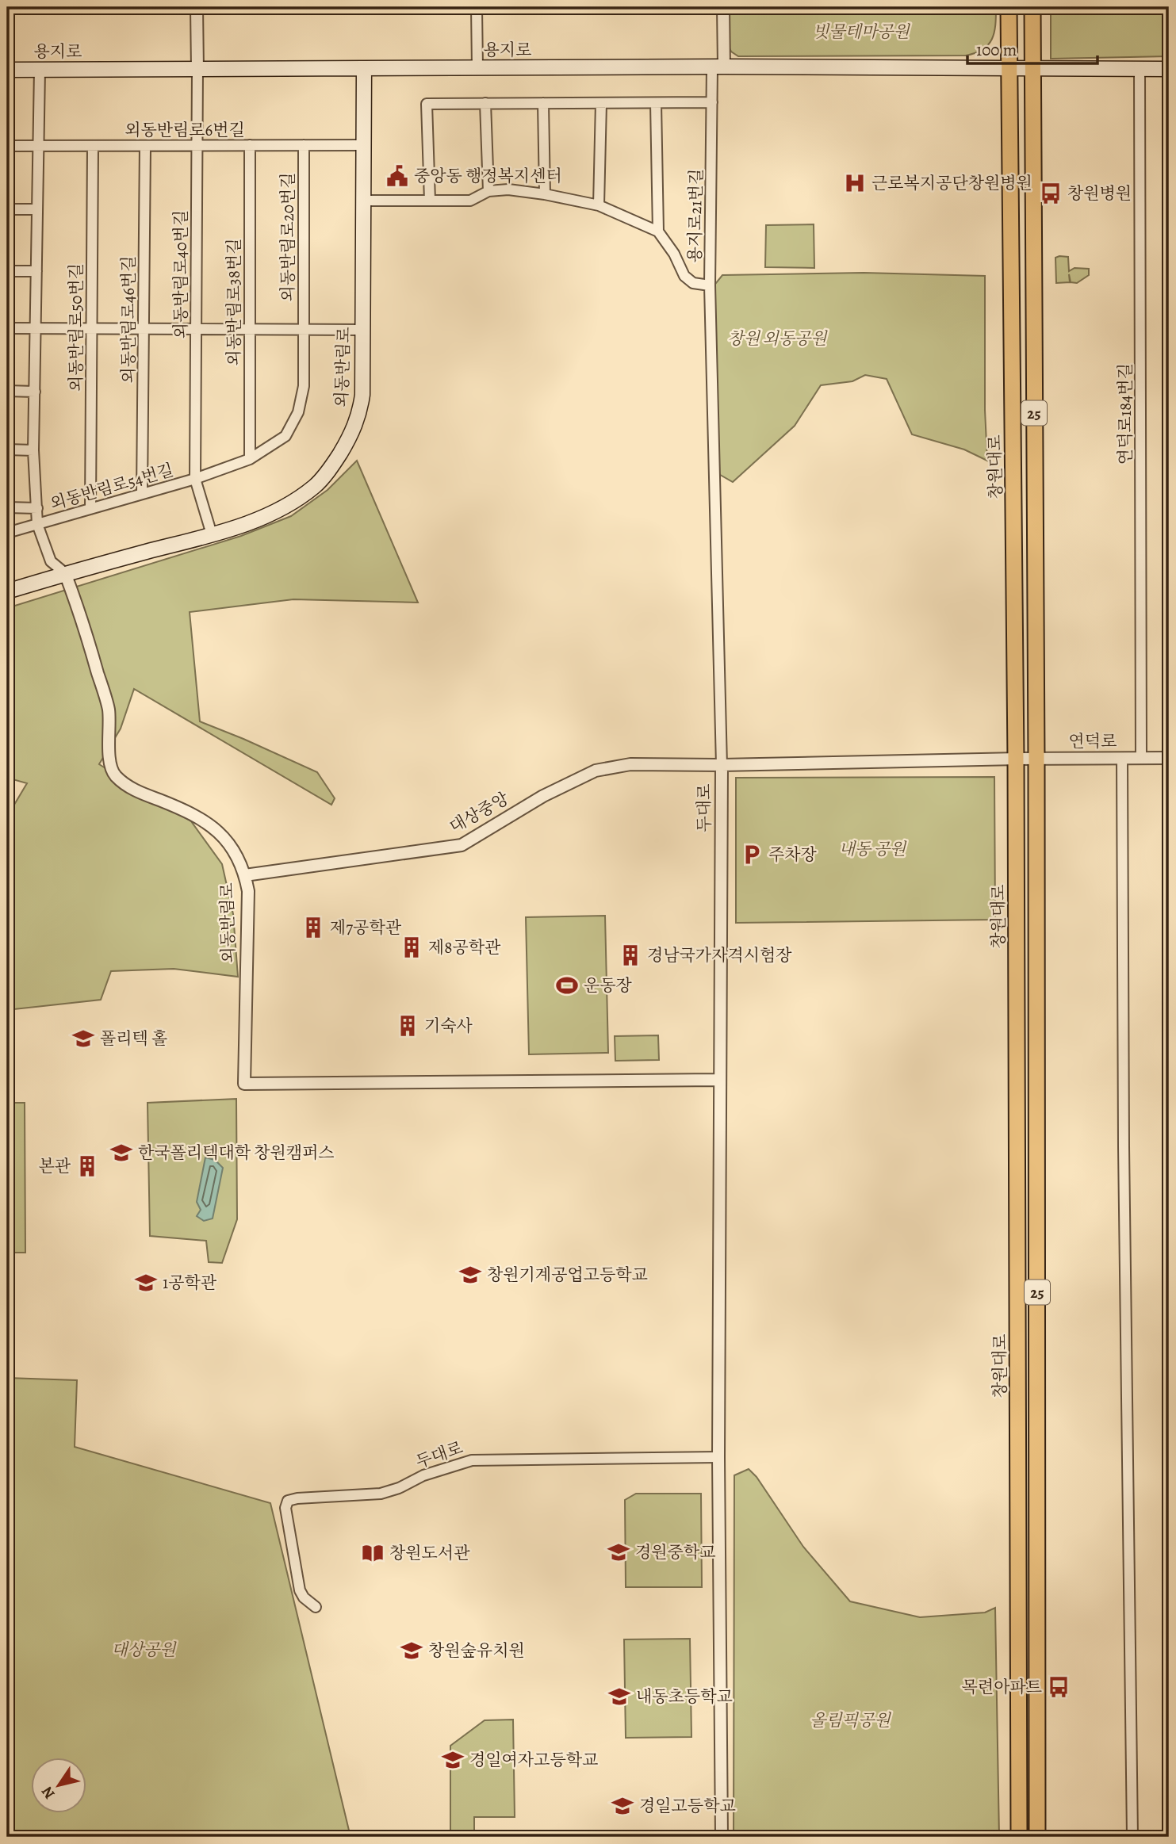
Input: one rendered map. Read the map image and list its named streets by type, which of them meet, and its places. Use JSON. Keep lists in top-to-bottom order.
{
  "streets": {
    "main road": [
      "용지로",
      "외동반림로",
      "25",
      "창원대로"
    ],
    "street": [
      "외동반림로6번길",
      "용지로21번길",
      "외동반림로20번길",
      "외동반림로40번길",
      "외동반림로38번길",
      "외동반림로46번길",
      "외동반림로50번길",
      "연덕로184번길",
      "외동반림로54번길",
      "연덕로",
      "두대로",
      "대상중앙"
    ]
  },
  "crossings": [
    ["용지로", "용지로21번길"],
    ["용지로", "외동반림로40번길"],
    ["용지로", "외동반림로"],
    ["용지로", "25"],
    ["용지로", "연덕로184번길"],
    ["용지로", "창원대로"],
    ["용지로", "외동반림로54번길"],
    ["외동반림로6번길", "외동반림로20번길"],
    ["외동반림로6번길", "외동반림로40번길"],
    ["외동반림로6번길", "외동반림로38번길"],
    ["외동반림로6번길", "외동반림로46번길"],
    ["외동반림로6번길", "외동반림로50번길"],
    ["외동반림로6번길", "외동반림로"],
    ["외동반림로6번길", "외동반림로54번길"],
    ["외동반림로40번길", "외동반림로"],
    ["외동반림로40번길", "외동반림로54번길"],
    ["외동반림로46번길", "외동반림로54번길"],
    ["외동반림로50번길", "외동반림로54번길"],
    ["외동반림로", "외동반림로54번길"],
    ["외동반림로", "두대로"],
    ["외동반림로", "대상중앙"],
    ["25", "연덕로"],
    ["연덕로184번길", "연덕로"],
    ["창원대로", "연덕로"],
    ["창원대로", "두대로"],
    ["연덕로", "두대로"],
    ["두대로", "대상중앙"]
  ],
  "parks": [
    "빗물테마공원",
    "창원 외동공원",
    "내동 공원",
    "대상공원",
    "올림픽공원"
  ],
  "places": {
    "public building": ["중앙동 행정복지센터"],
    "hospital": ["근로복지공단창원병원"],
    "bus stop": ["창원병원", "목련아파트"],
    "parking": ["주차장"],
    "building": [
      "제7공학관",
      "제8공학관",
      "경남국가자격시험장",
      "기숙사",
      "본관"
    ],
    "sports": ["운동장"],
    "school or university": [
      "폴리텍 홀",
      "한국폴리텍대학 창원캠퍼스",
      "창원기계공업고등학교",
      "1공학관",
      "경원중학교",
      "창원숲유치원",
      "내동초등학교",
      "경일여자고등학교",
      "경일고등학교"
    ],
    "library": ["창원도서관"]
  },
  "scale_bar": "100 m",
  "north": "bottom left"
}
